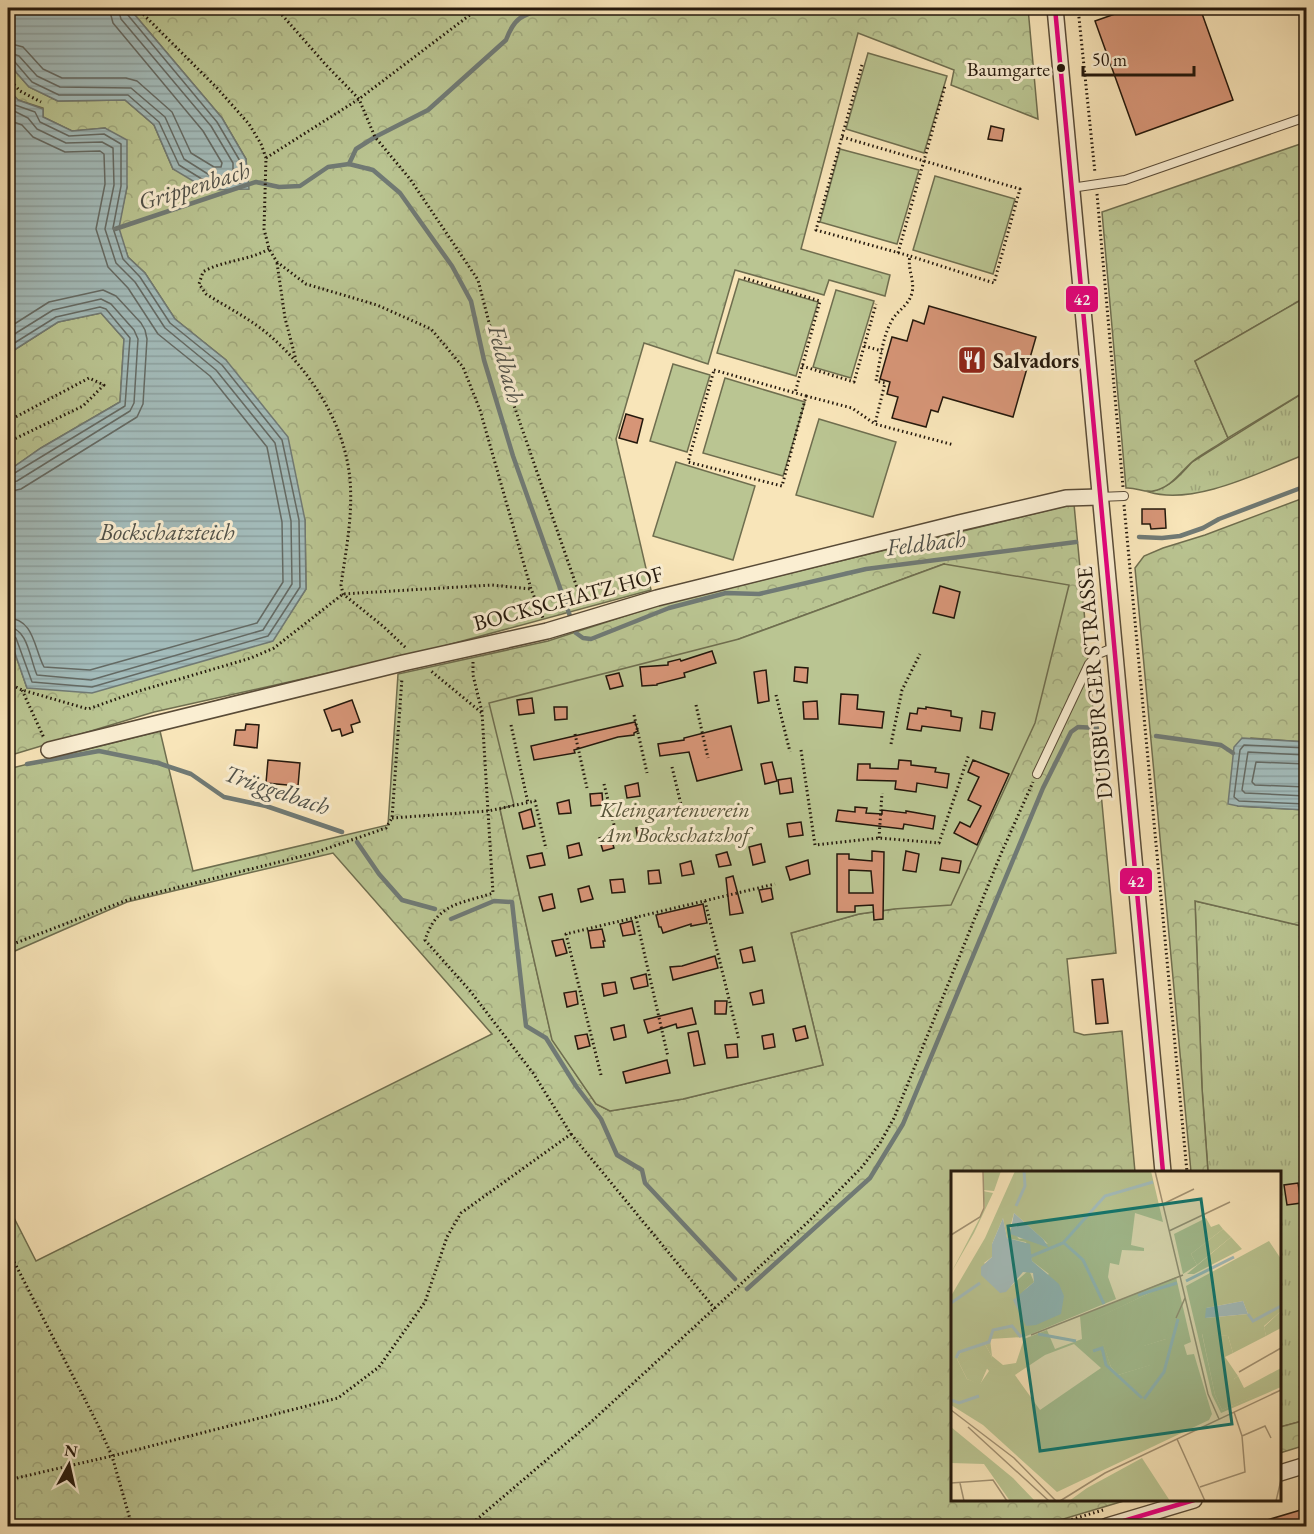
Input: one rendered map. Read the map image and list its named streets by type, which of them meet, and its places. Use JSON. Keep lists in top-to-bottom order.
{
  "streets": {
    "street": ["BOCKSCHATZ HOF", "DUISBURGER STRASSE"]
  },
  "crossings": [
    ["BOCKSCHATZ HOF", "DUISBURGER STRASSE"]
  ],
  "water": [
    "Grippenbach",
    "Feldbach",
    "Bockschatzteich",
    "Trüggelbach"
  ],
  "parks": ["Kleingartenverein Am Bockschatzhof"],
  "places": {
    "other": ["Baumgarte"],
    "restaurant": ["Salvadors"]
  },
  "lines": ["transit line 42"],
  "scale_bar": "50 m",
  "north": "top"
}
